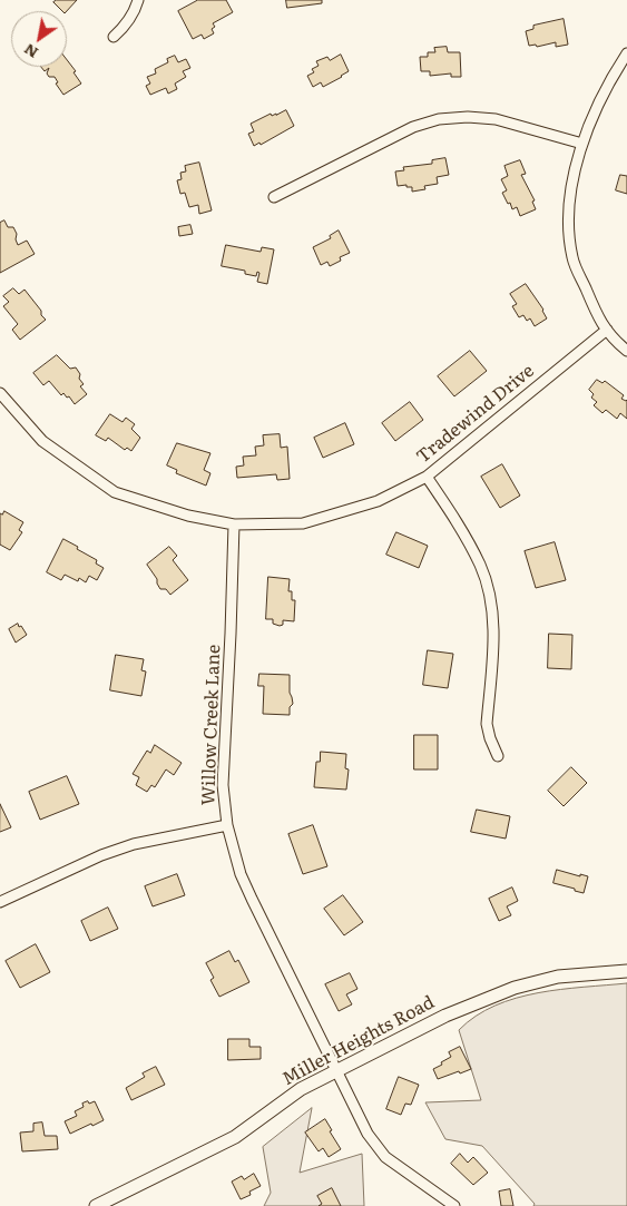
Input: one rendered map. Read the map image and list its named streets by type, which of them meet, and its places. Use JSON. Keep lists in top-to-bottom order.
{
  "streets": {
    "street": ["Tradewind Drive", "Willow Creek Lane", "Miller Heights Road"]
  },
  "crossings": [
    ["Tradewind Drive", "Willow Creek Lane"],
    ["Willow Creek Lane", "Miller Heights Road"]
  ],
  "north": "bottom left"
}
